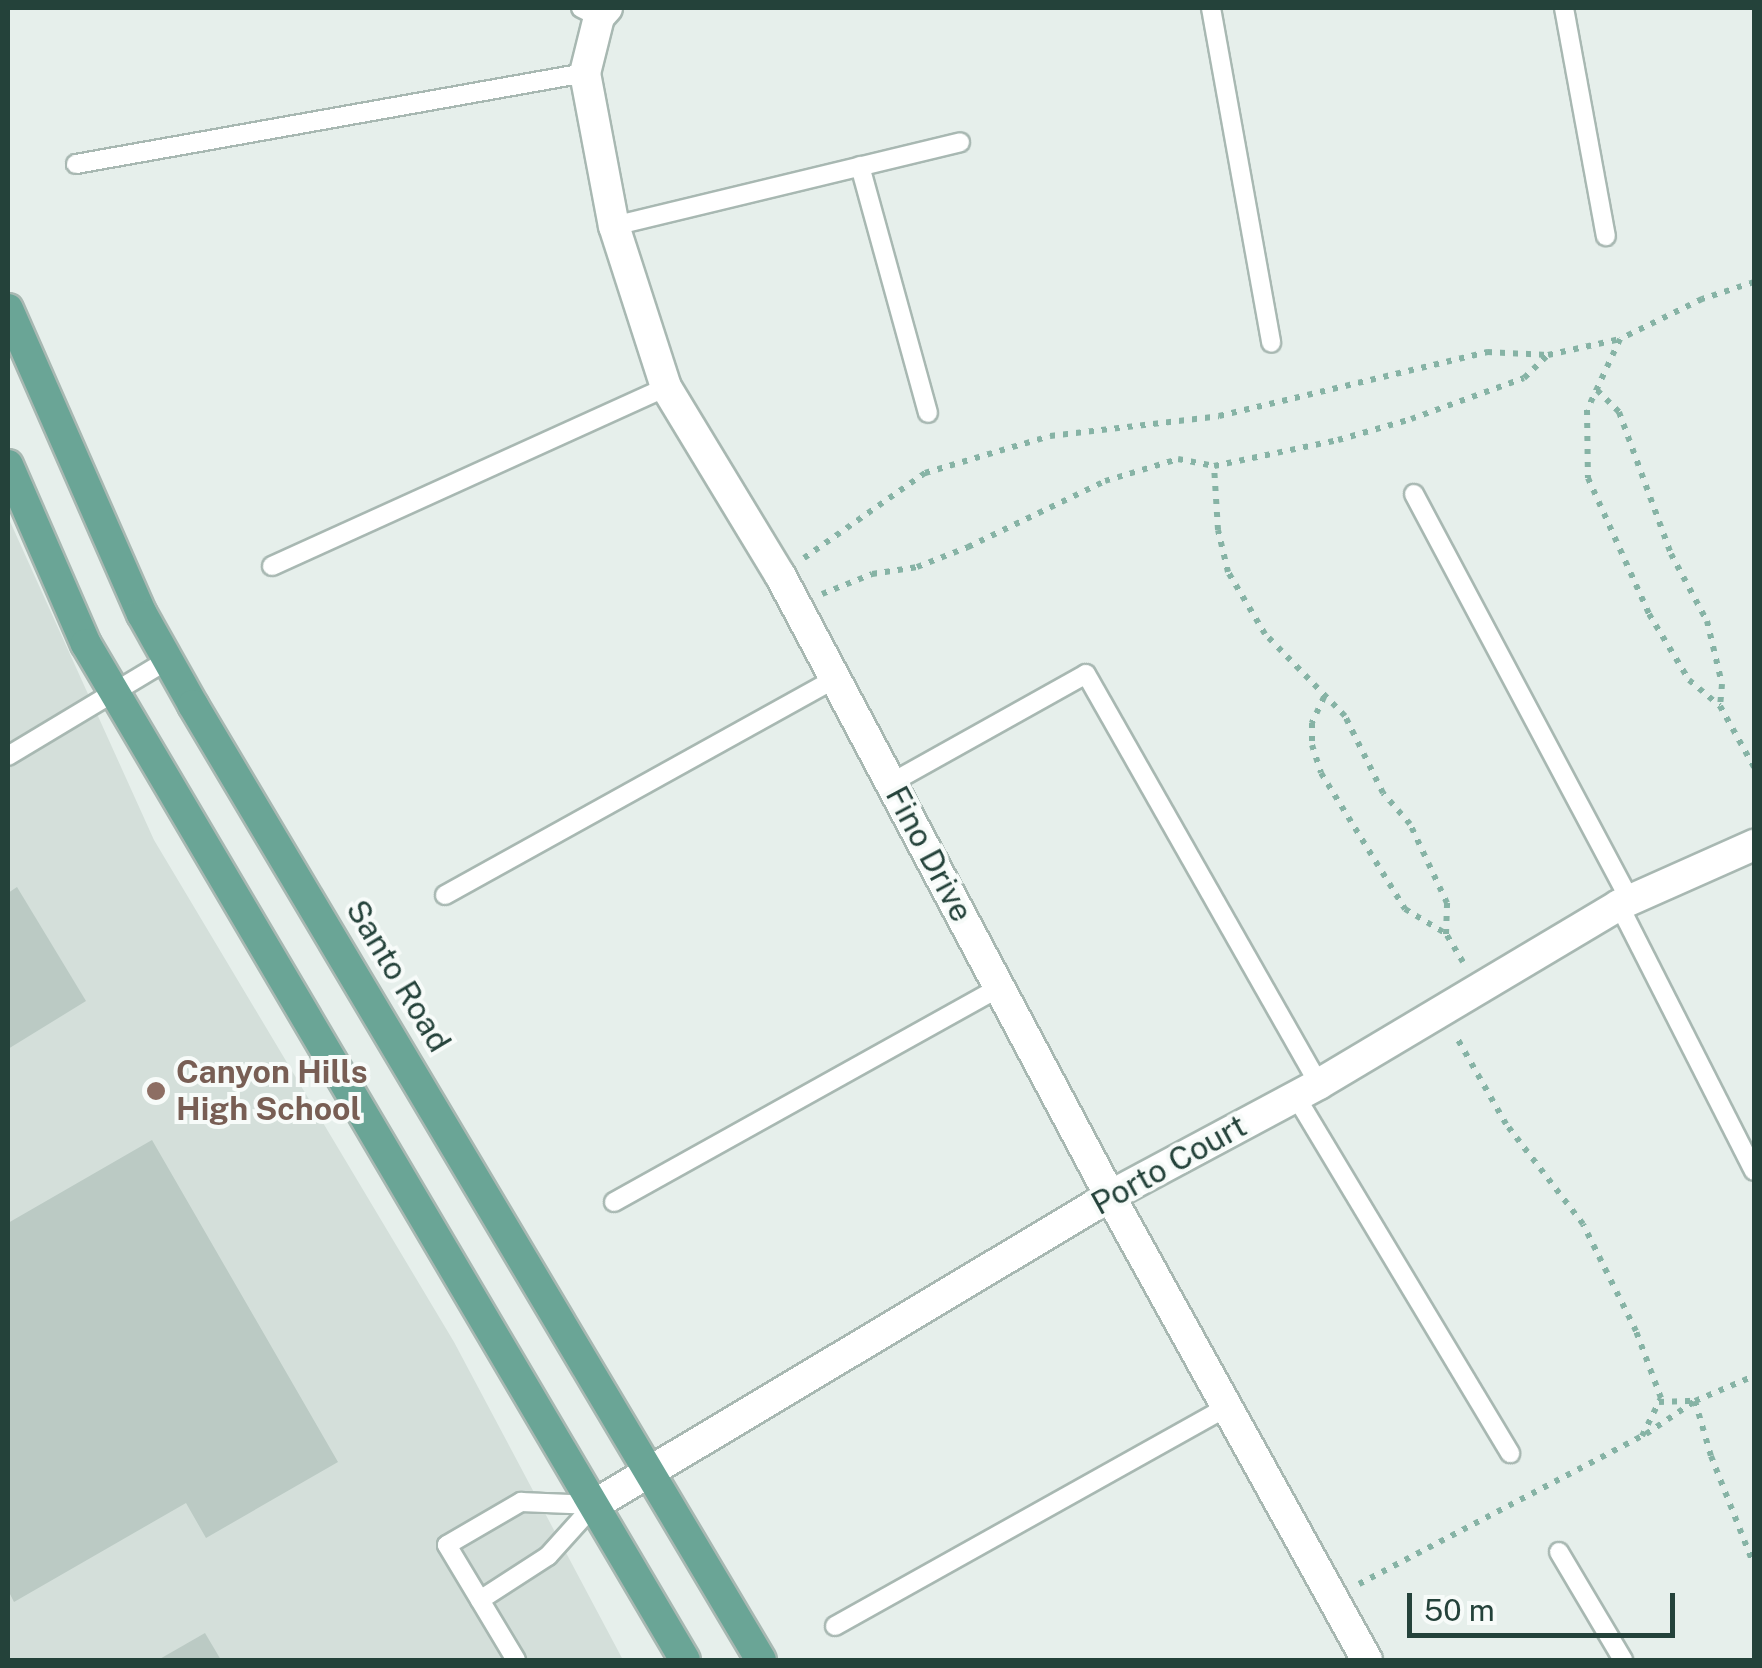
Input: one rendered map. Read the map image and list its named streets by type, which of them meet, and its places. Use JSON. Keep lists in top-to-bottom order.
{
  "streets": {
    "main road": ["Santo Road"],
    "street": ["Fino Drive", "Porto Court"]
  },
  "crossings": [
    ["Fino Drive", "Porto Court"],
    ["Santo Road", "Porto Court"]
  ],
  "places": ["Canyon Hills High School"],
  "scale_bar": "50 m"
}
